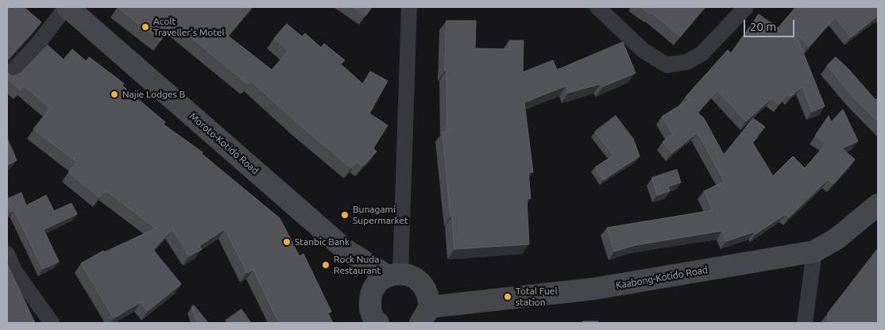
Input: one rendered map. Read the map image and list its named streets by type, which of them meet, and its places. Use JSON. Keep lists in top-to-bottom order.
{
  "streets": {
    "main road": ["Moroto-Kotido Road", "Kaabong-Kotido Road"]
  },
  "crossings": [
    ["Moroto-Kotido Road", "Kaabong-Kotido Road"]
  ],
  "places": [
    "Acolt Traveller's Motel",
    "Najie Lodges B",
    "Bunagami Supermarket",
    "Stanbic Bank",
    "Rock Nuda Restaurant",
    "Total Fuel station"
  ],
  "scale_bar": "20 m"
}
